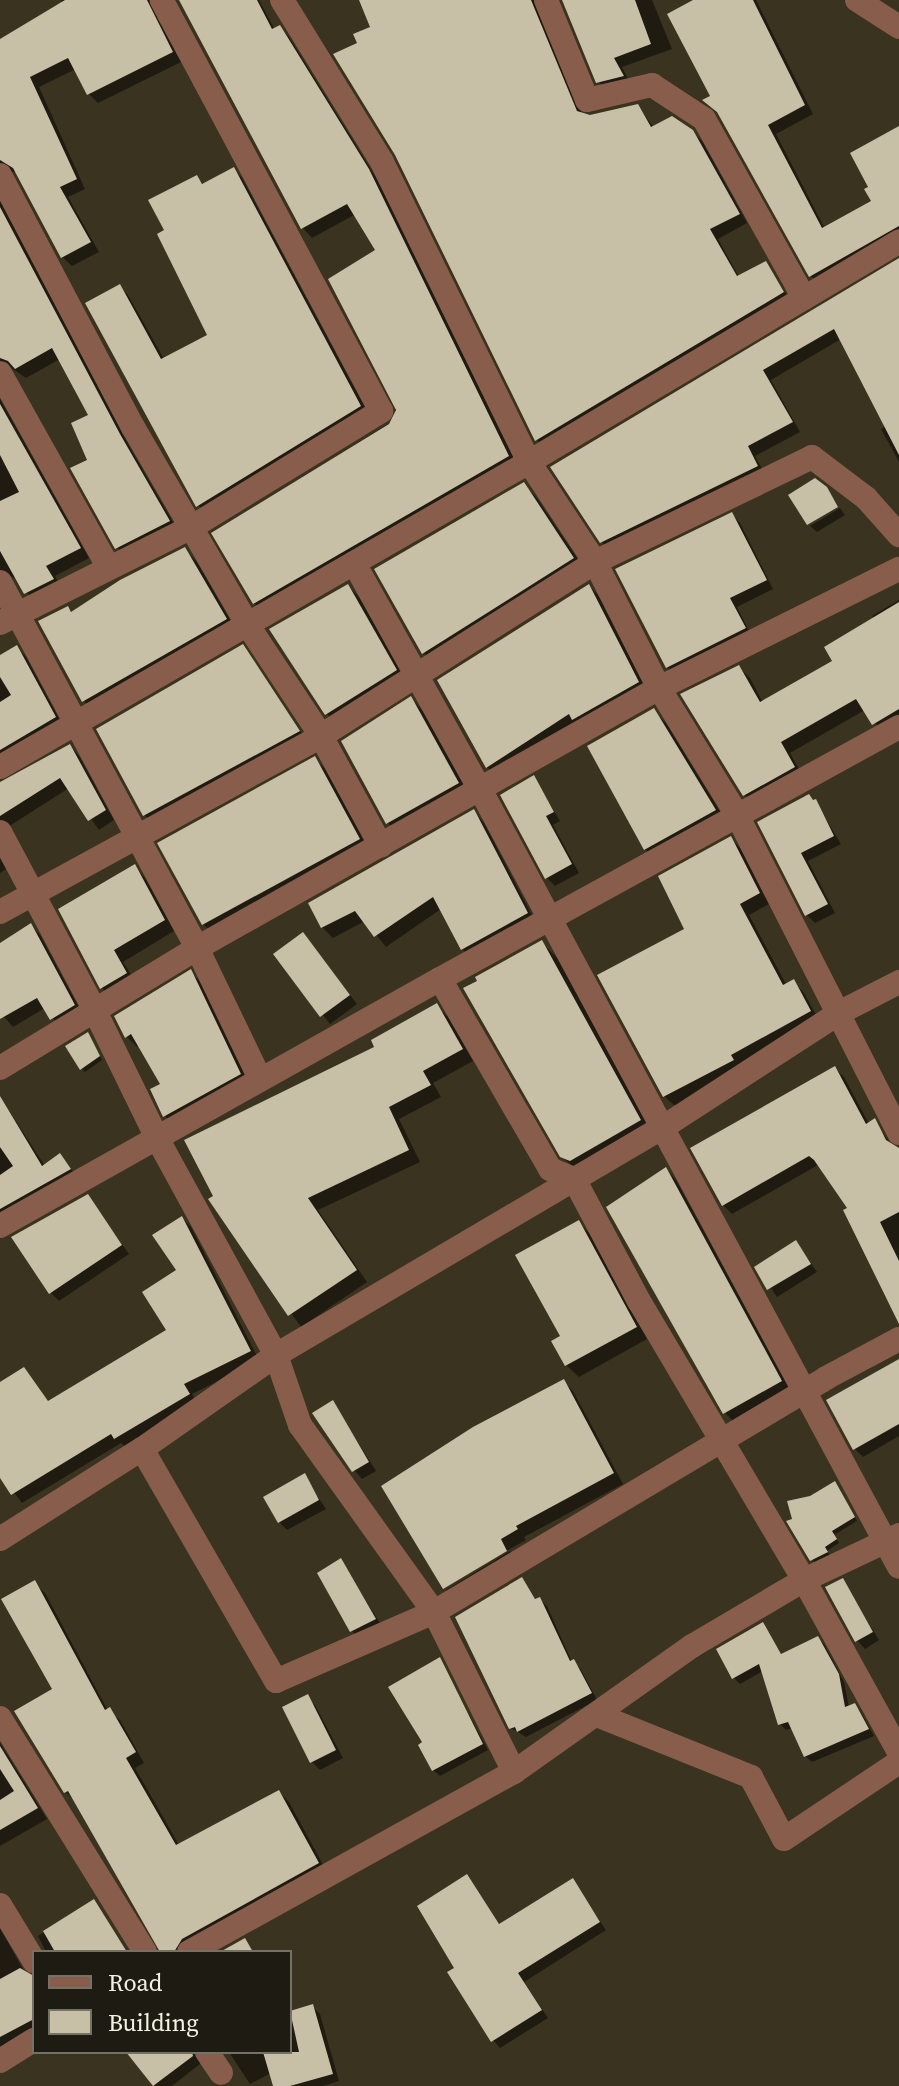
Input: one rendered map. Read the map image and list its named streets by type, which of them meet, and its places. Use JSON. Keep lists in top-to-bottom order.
{
  "legend": ["Road", "Building"]
}
